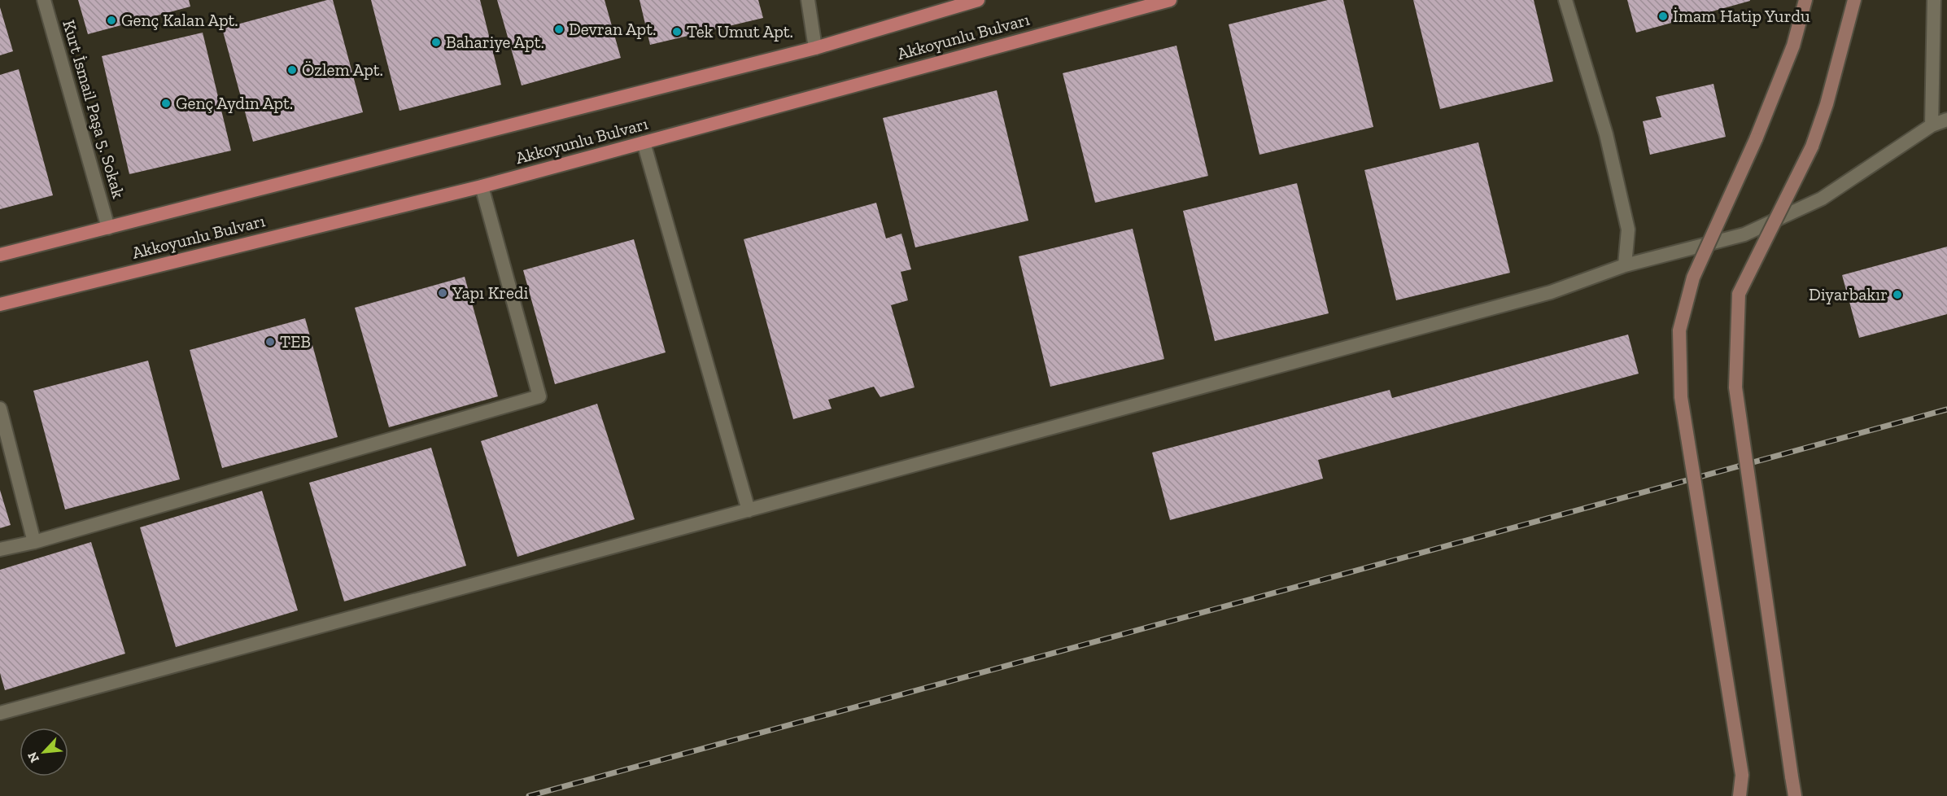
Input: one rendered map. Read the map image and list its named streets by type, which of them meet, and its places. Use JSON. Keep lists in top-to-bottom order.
{
  "streets": {
    "main road": ["Akkoyunlu Bulvarı"],
    "street": ["Kurt İsmail Paşa 5. Sokak"]
  },
  "crossings": [
    ["Akkoyunlu Bulvarı", "Kurt İsmail Paşa 5. Sokak"]
  ],
  "places": [
    "İmam Hatip Yurdu",
    "Genç Kalan Apt.",
    "Devran Apt.",
    "Tek Umut Apt.",
    "Bahariye Apt.",
    "Özlem Apt.",
    "Genç Aydın Apt.",
    "Yapı Kredi",
    "Diyarbakır",
    "TEB"
  ],
  "north": "bottom left"
}
